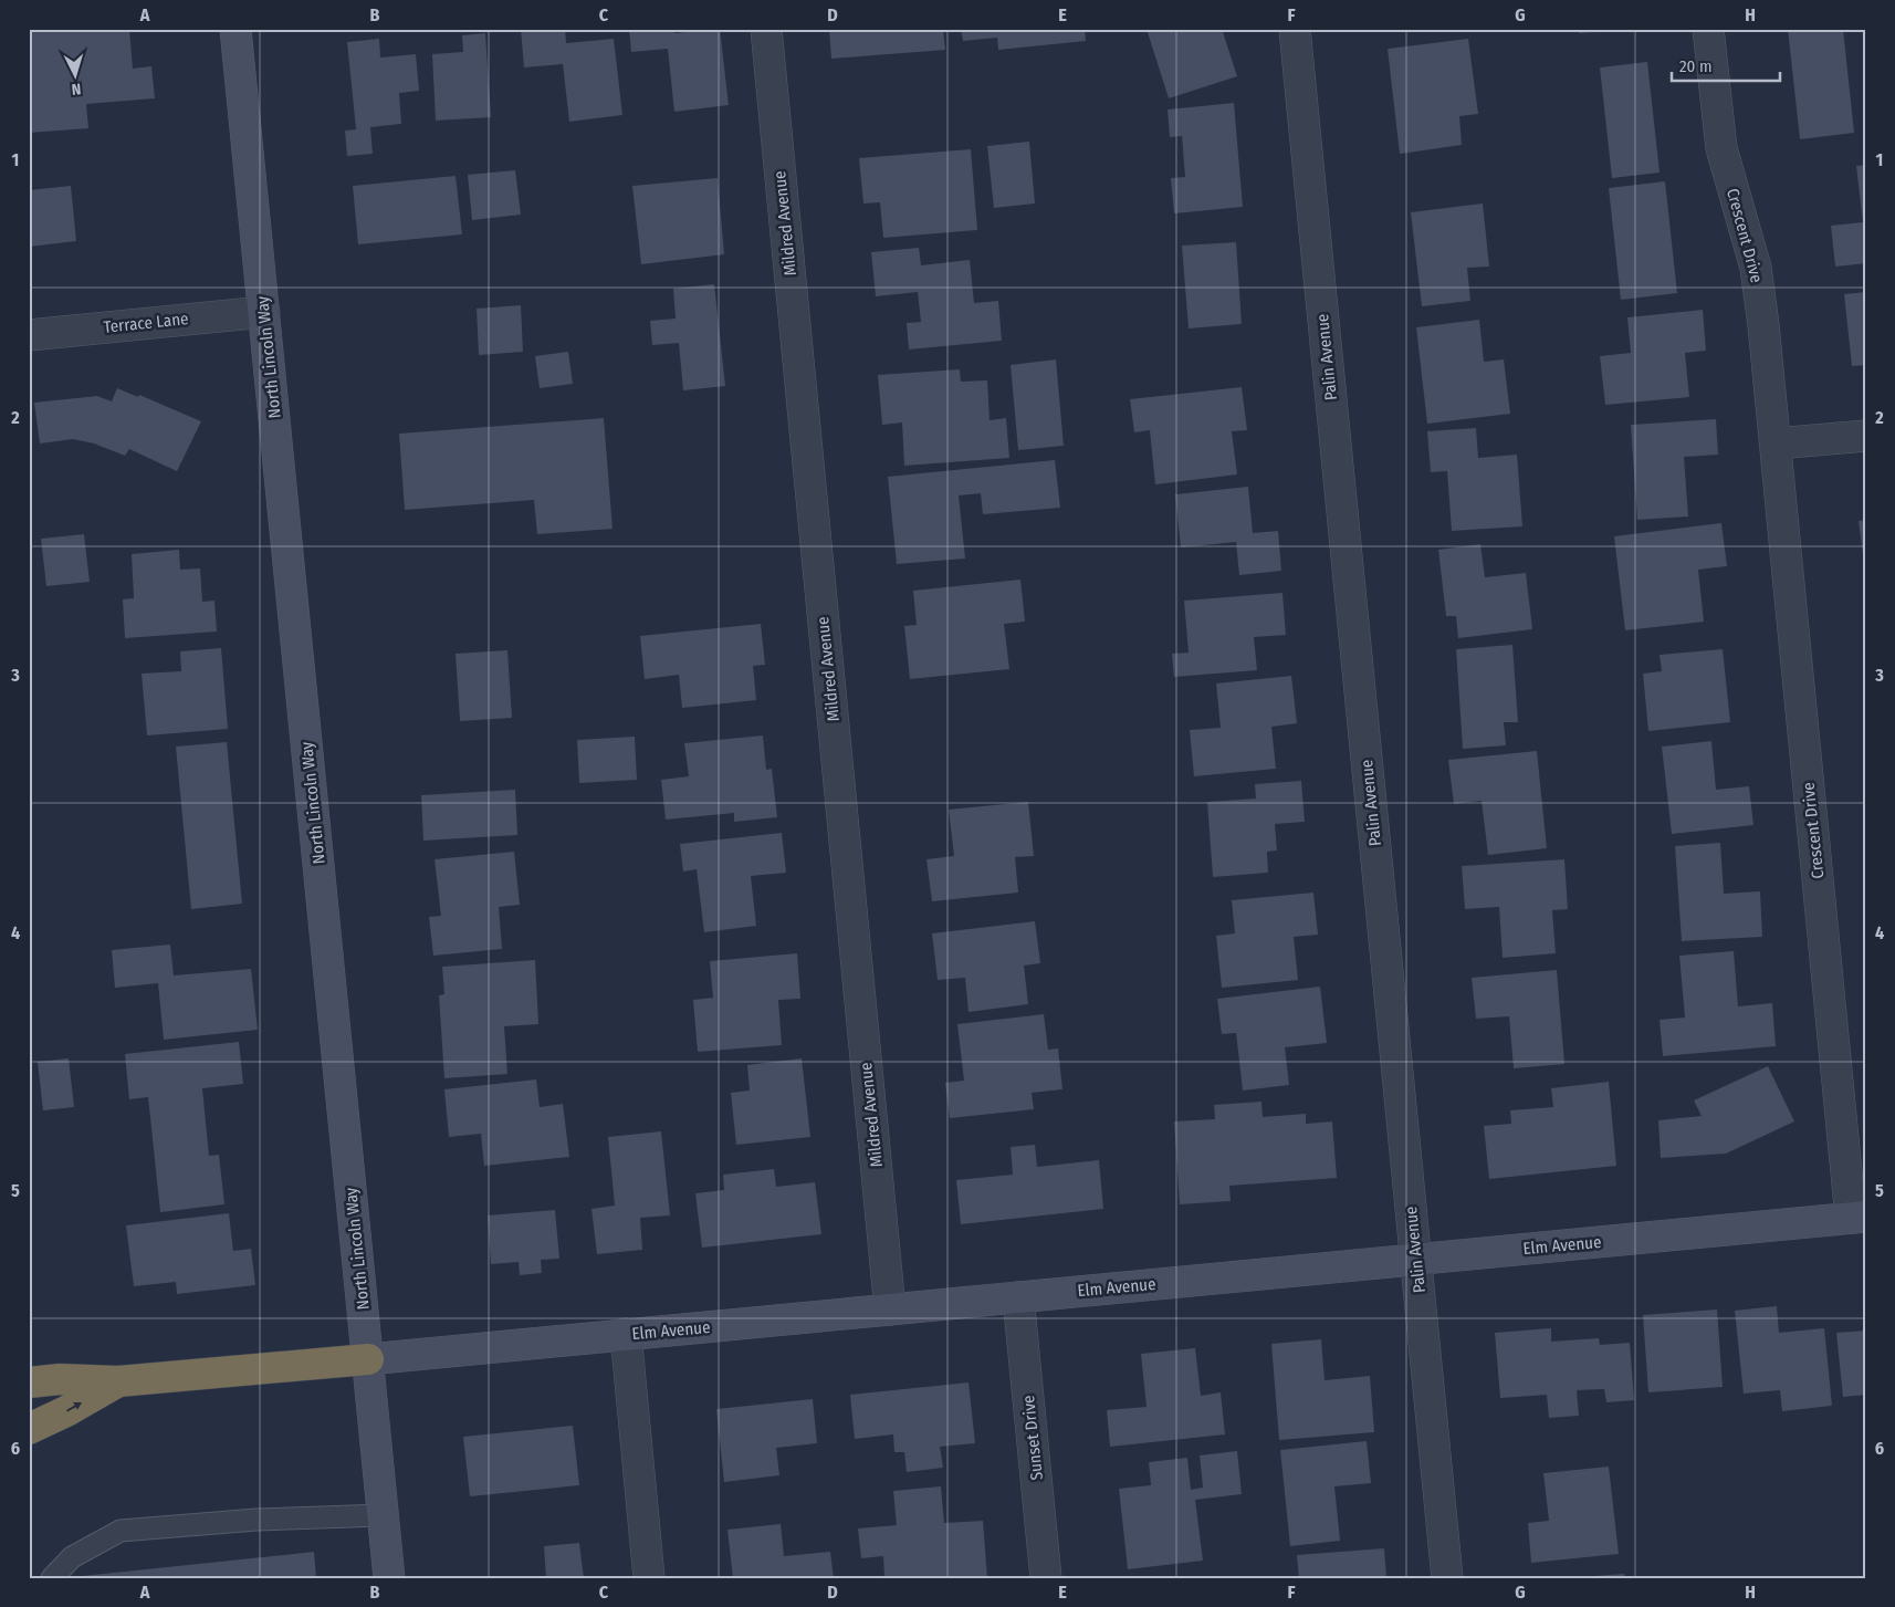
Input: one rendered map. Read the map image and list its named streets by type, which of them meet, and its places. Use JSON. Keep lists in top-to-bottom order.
{
  "streets": {
    "main road": ["North Lincoln Way", "Elm Avenue"],
    "street": [
      "Mildred Avenue",
      "Crescent Drive",
      "Terrace Lane",
      "Palin Avenue",
      "Sunset Drive"
    ]
  },
  "crossings": [
    ["Mildred Avenue", "Elm Avenue"],
    ["Crescent Drive", "Elm Avenue"],
    ["Terrace Lane", "North Lincoln Way"],
    ["North Lincoln Way", "Elm Avenue"],
    ["Palin Avenue", "Elm Avenue"],
    ["Elm Avenue", "Sunset Drive"]
  ],
  "scale_bar": "20 m",
  "north": "bottom",
  "grid": {
    "columns": [
      "A",
      "B",
      "C",
      "D",
      "E",
      "F",
      "G",
      "H"
    ],
    "rows": [
      "1",
      "2",
      "3",
      "4",
      "5",
      "6"
    ]
  }
}
